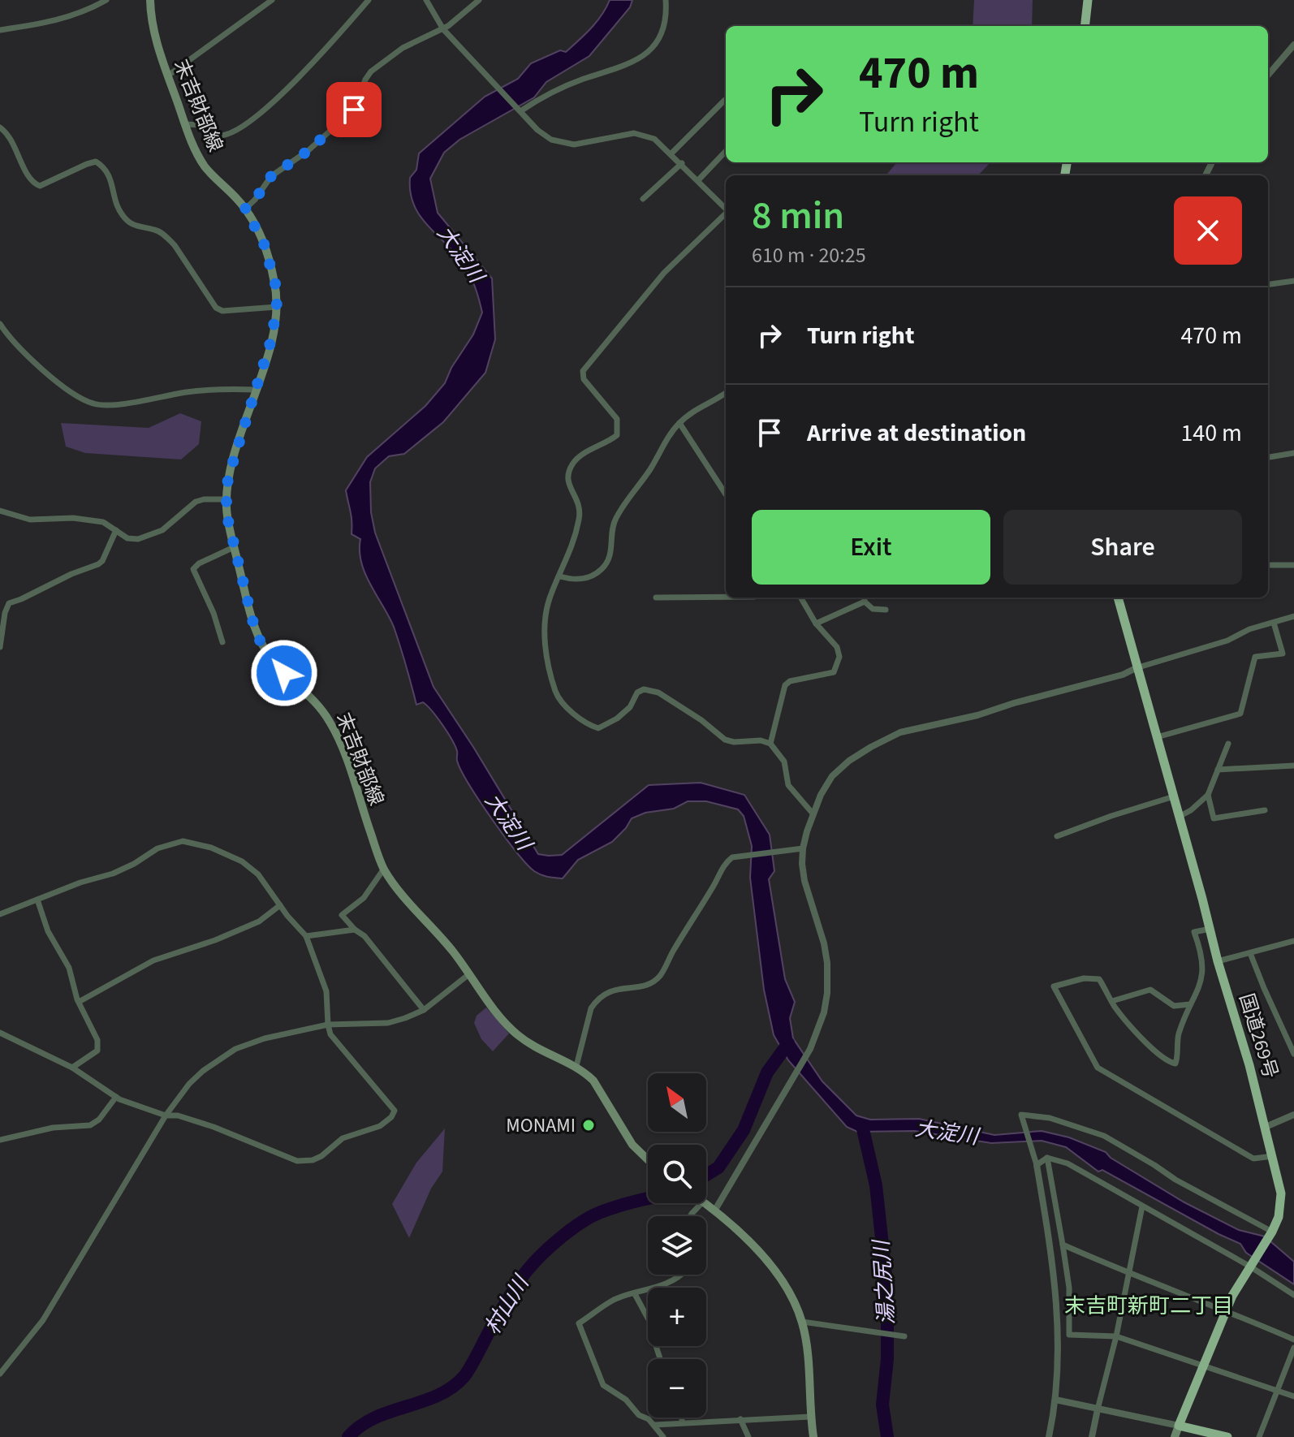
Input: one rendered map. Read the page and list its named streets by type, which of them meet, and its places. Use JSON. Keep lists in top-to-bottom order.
{
  "streets": {
    "highway": ["国道269号"],
    "main road": ["末吉財部線"]
  },
  "districts": ["末吉町新町二丁目"],
  "water": ["大淀川", "湯之尻川", "村山川"],
  "places": ["MONAMI"],
  "north": "top left",
  "page": {
    "turn": ["470 m", "Turn right"],
    "heading": ["8 min", "610 m · 20:25"],
    "list": [
      {
        "name": "Turn right",
        "value": "470 m"
      },
      {
        "name": "Arrive at destination",
        "value": "140 m"
      }
    ],
    "buttons": ["Exit", "Share"],
    "map_buttons": ["+", "−"]
  }
}
